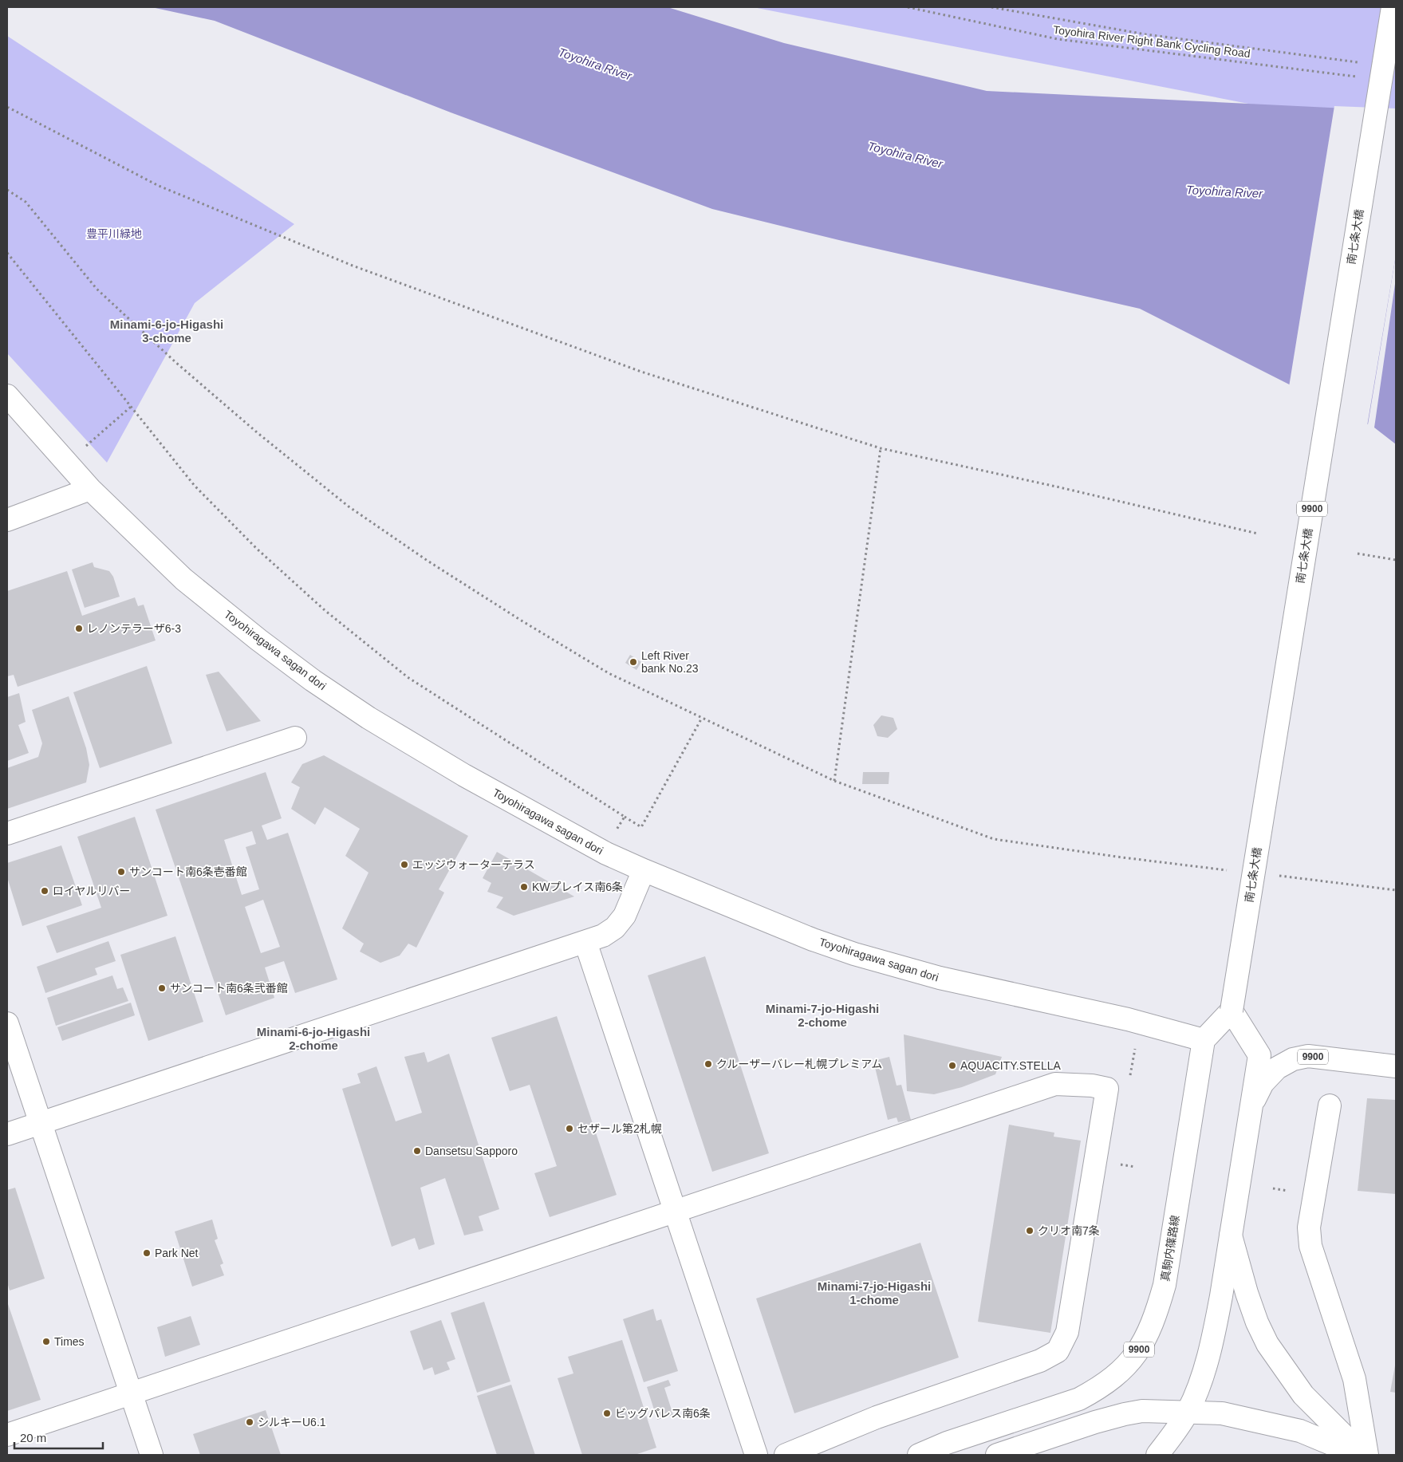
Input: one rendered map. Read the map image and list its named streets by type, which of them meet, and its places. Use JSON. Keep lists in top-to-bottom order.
{
  "streets": {
    "street": [
      "南七条大橋",
      "9900",
      "Toyohiragawa sagan dori",
      "真駒内篠路線"
    ],
    "path": ["Toyohira River Right Bank Cycling Road"]
  },
  "crossings": [
    ["南七条大橋", "9900"],
    ["Toyohiragawa sagan dori", "真駒内篠路線"]
  ],
  "districts": [
    "Minami-6-jo-Higashi 3-chome",
    "Minami-7-jo-Higashi 2-chome",
    "Minami-6-jo-Higashi 2-chome",
    "Minami-7-jo-Higashi 1-chome"
  ],
  "water": ["Toyohira River"],
  "parks": ["豊平川緑地"],
  "places": [
    "レノンテラーザ6-3",
    "Left River bank No.23",
    "エッジウォーターテラス",
    "サンコート南6条壱番館",
    "KWプレイス南6条",
    "ロイヤルリバー",
    "サンコート南6条弐番館",
    "クルーザーバレー札幌プレミアム",
    "AQUACITY.STELLA",
    "セザール第2札幌",
    "Dansetsu Sapporo",
    "クリオ南7条",
    "Park Net",
    "Times",
    "ビッグパレス南6条",
    "シルキーU6.1"
  ],
  "scale_bar": "20 m"
}
